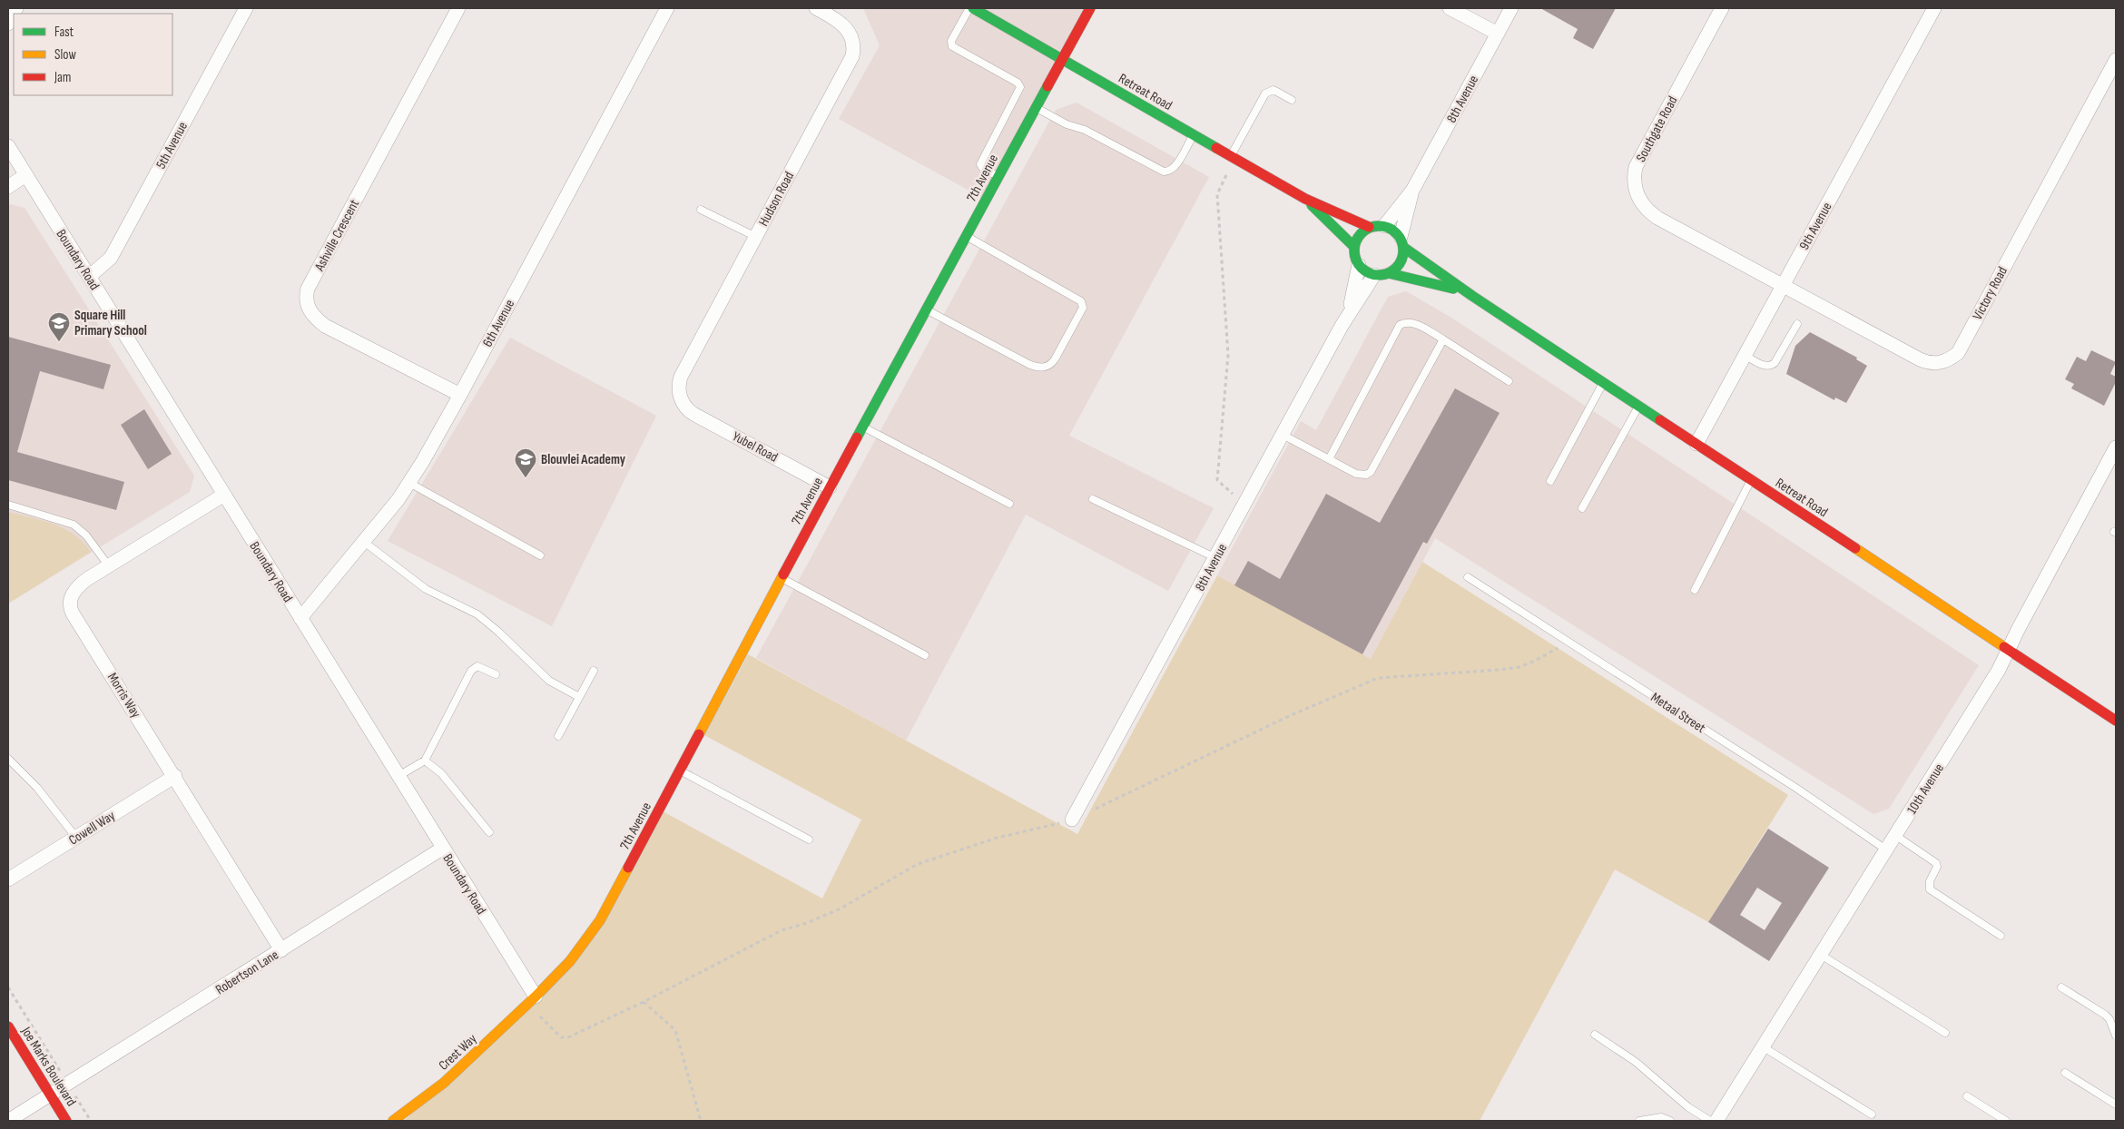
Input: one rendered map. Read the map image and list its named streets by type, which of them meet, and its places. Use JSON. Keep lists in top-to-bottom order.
{
  "streets": {
    "main road": [
      "Retreat Road",
      "7th Avenue",
      "Crest Way",
      "Joe Marks Boulevard"
    ],
    "street": [
      "8th Avenue",
      "Southgate Road",
      "5th Avenue",
      "Hudson Road",
      "9th Avenue",
      "Ashville Crescent",
      "Boundary Road",
      "Victory Road",
      "6th Avenue",
      "Yubel Road",
      "Morris Way",
      "10th Avenue",
      "Cowell Way",
      "Robertson Lane"
    ],
    "lane": ["Metaal Street"]
  },
  "crossings": [
    ["Retreat Road", "8th Avenue"],
    ["Retreat Road", "7th Avenue"],
    ["Retreat Road", "9th Avenue"],
    ["Retreat Road", "10th Avenue"],
    ["Southgate Road", "9th Avenue"],
    ["Southgate Road", "Victory Road"],
    ["5th Avenue", "Boundary Road"],
    ["7th Avenue", "Boundary Road"],
    ["7th Avenue", "Yubel Road"],
    ["7th Avenue", "Crest Way"],
    ["Hudson Road", "Yubel Road"],
    ["9th Avenue", "Victory Road"],
    ["Ashville Crescent", "6th Avenue"],
    ["Boundary Road", "6th Avenue"],
    ["Boundary Road", "Morris Way"],
    ["Boundary Road", "Robertson Lane"],
    ["Boundary Road", "Crest Way"],
    ["Morris Way", "Cowell Way"],
    ["Morris Way", "Robertson Lane"],
    ["Metaal Street", "10th Avenue"],
    ["Robertson Lane", "Joe Marks Boulevard"]
  ],
  "places": {
    "school or university": ["Square Hill Primary School", "Blouvlei Academy"]
  },
  "legend": ["Fast", "Slow", "Jam"]
}
